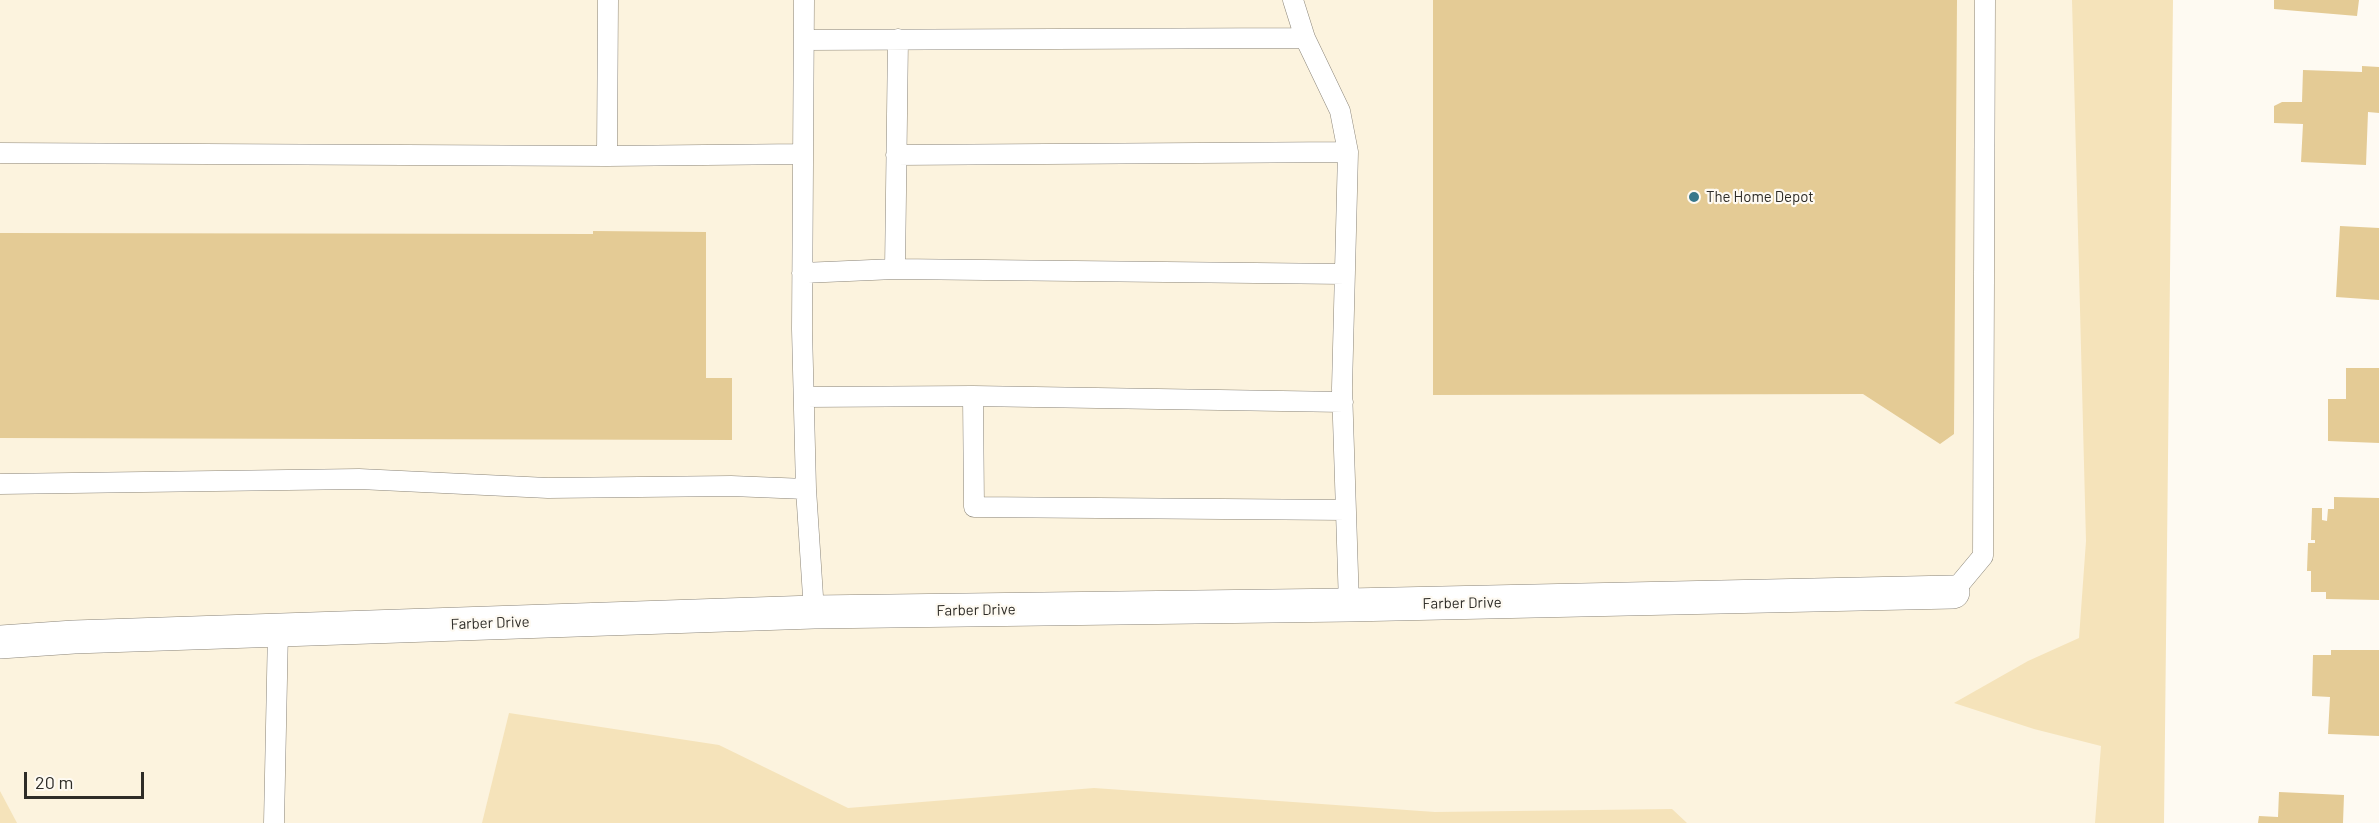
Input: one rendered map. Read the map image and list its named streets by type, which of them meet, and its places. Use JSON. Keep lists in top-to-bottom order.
{
  "streets": {
    "street": ["Farber Drive"]
  },
  "places": ["The Home Depot"],
  "scale_bar": "20 m"
}
